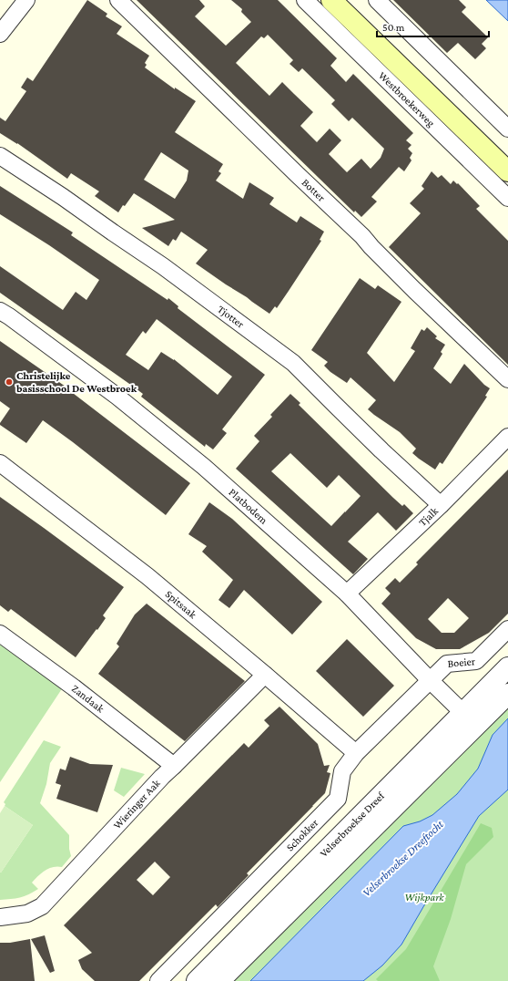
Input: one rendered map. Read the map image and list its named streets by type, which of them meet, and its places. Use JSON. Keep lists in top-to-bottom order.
{
  "streets": {
    "main road": ["Westbroekerweg"],
    "street": [
      "Botter",
      "Tjotter",
      "Platbodem",
      "Tjalk",
      "Spitsaak",
      "Boeier",
      "Zandaak",
      "Wieringer Aak",
      "Velserbroekse Dreef",
      "Schokker"
    ]
  },
  "crossings": [
    ["Tjotter", "Tjalk"],
    ["Platbodem", "Tjalk"],
    ["Platbodem", "Boeier"],
    ["Platbodem", "Velserbroekse Dreef"],
    ["Platbodem", "Schokker"],
    ["Spitsaak", "Wieringer Aak"],
    ["Spitsaak", "Schokker"],
    ["Boeier", "Schokker"],
    ["Zandaak", "Wieringer Aak"]
  ],
  "water": ["Velserbroekse Dreeftocht"],
  "parks": ["Wijkpark"],
  "places": ["Christelijke basisschool De Westbroek"],
  "scale_bar": "50 m"
}
